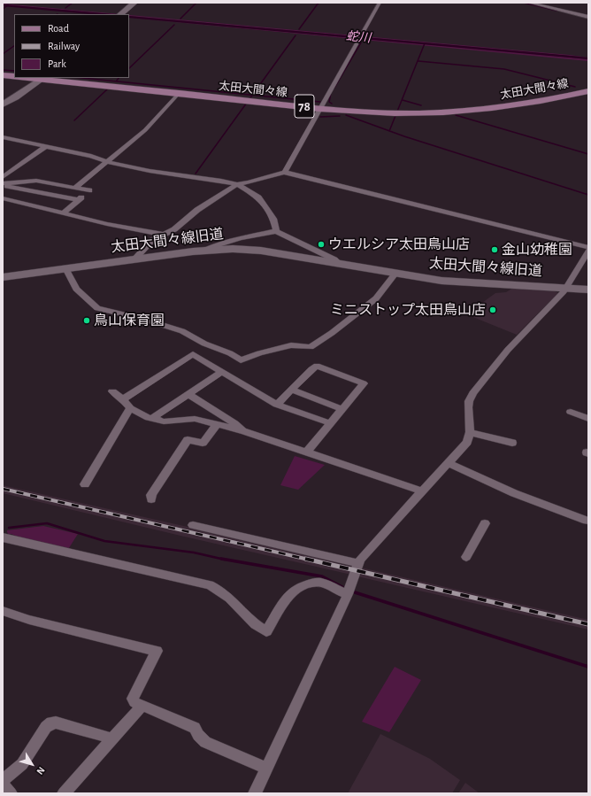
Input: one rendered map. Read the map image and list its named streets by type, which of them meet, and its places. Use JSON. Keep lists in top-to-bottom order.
{
  "streets": {
    "main road": ["太田大間々線", "78"],
    "street": ["太田大間々線旧道"]
  },
  "water": ["蛇川"],
  "places": [
    "ウエルシア太田鳥山店",
    "金山幼稚園",
    "ミニストップ太田鳥山店",
    "鳥山保育園"
  ],
  "legend": ["Road", "Railway", "Park"],
  "north": "bottom right"
}
